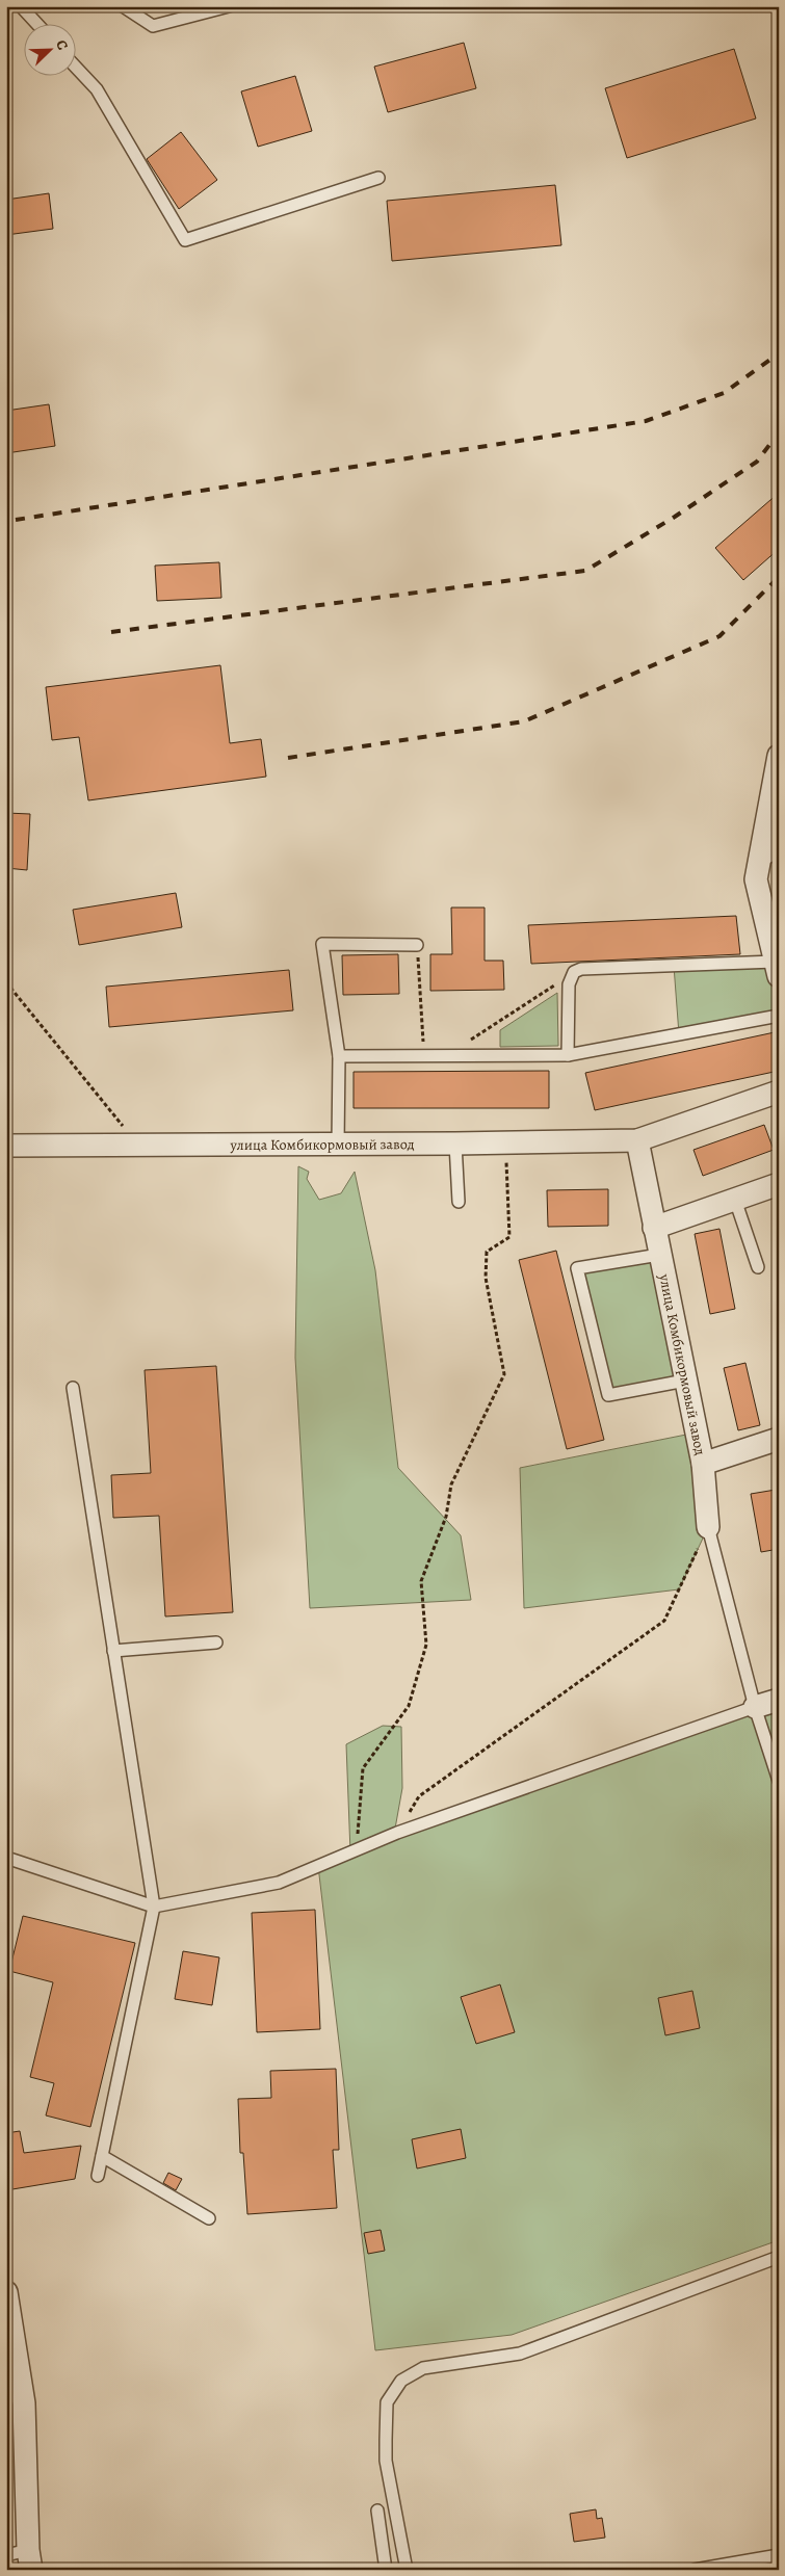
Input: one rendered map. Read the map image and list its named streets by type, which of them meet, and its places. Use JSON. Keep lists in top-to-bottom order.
{
  "streets": {
    "street": ["улица Комбикормовый завод"]
  },
  "north": "top right"
}
